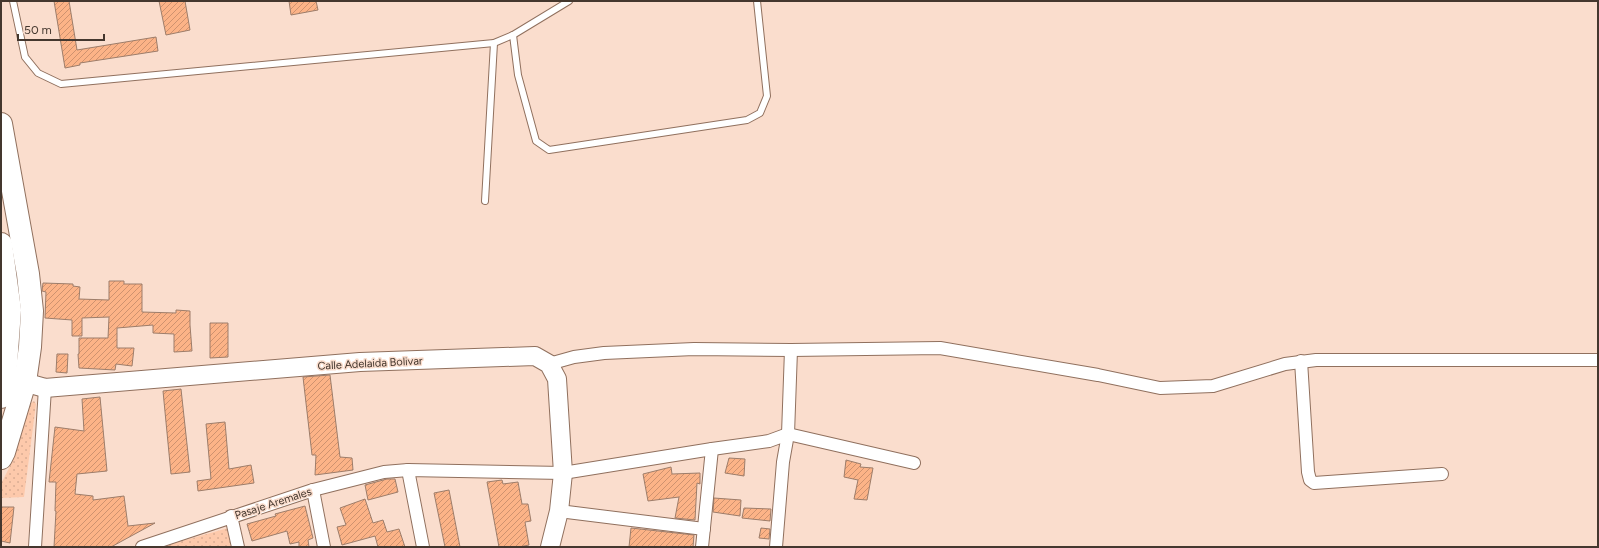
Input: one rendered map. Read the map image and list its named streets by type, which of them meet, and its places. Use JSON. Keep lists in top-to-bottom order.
{
  "streets": {
    "main road": ["Calle Adelaida Bolivar"],
    "street": ["Pasaje Aremales"]
  },
  "scale_bar": "50 m"
}
